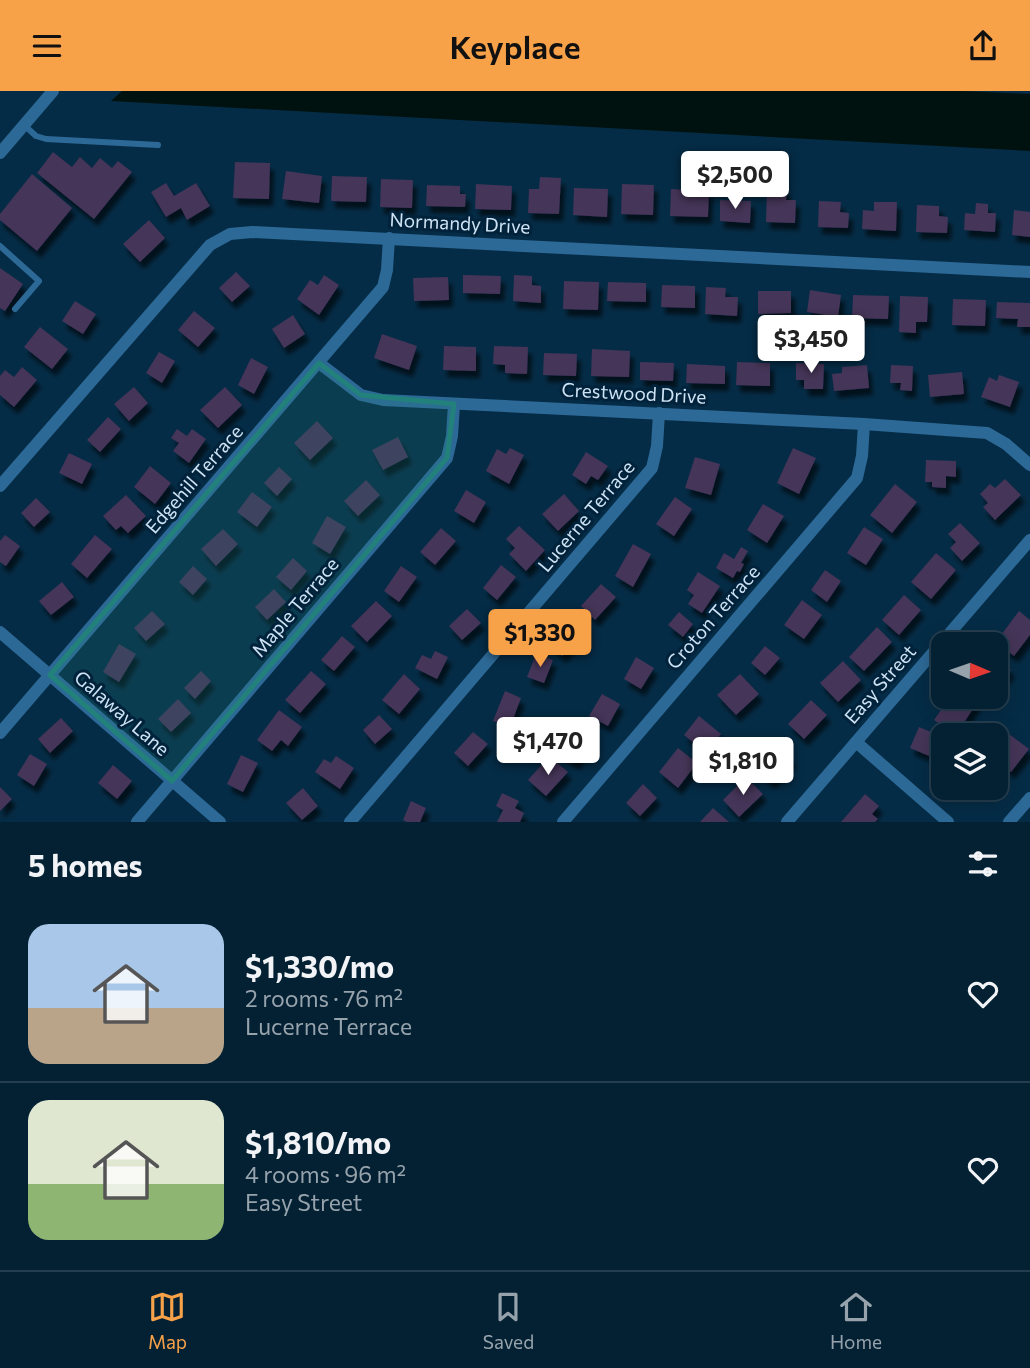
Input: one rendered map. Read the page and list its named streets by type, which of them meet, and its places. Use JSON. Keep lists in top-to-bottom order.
{
  "streets": {
    "street": [
      "Normandy Drive",
      "Crestwood Drive",
      "Edgehill Terrace",
      "Lucerne Terrace",
      "Maple Terrace",
      "Croton Terrace",
      "Easy Street",
      "Galaway Lane"
    ]
  },
  "crossings": [
    ["Normandy Drive", "Edgehill Terrace"],
    ["Crestwood Drive", "Edgehill Terrace"],
    ["Crestwood Drive", "Lucerne Terrace"],
    ["Crestwood Drive", "Maple Terrace"],
    ["Crestwood Drive", "Croton Terrace"],
    ["Edgehill Terrace", "Galaway Lane"],
    ["Maple Terrace", "Galaway Lane"]
  ],
  "north": "right",
  "page": {
    "header": "Keyplace",
    "price": [
      "$2,500",
      "$3,450",
      "$1,330",
      "$1,470",
      "$1,810"
    ],
    "heading": "5 homes",
    "list": [
      {
        "name": "$1,330/mo",
        "note": "2 rooms · 76 m² · Lucerne Terrace"
      },
      {
        "name": "$1,810/mo",
        "note": "4 rooms · 96 m² · Easy Street"
      }
    ],
    "tabs": ["Map", "Saved", "Home"]
  }
}
